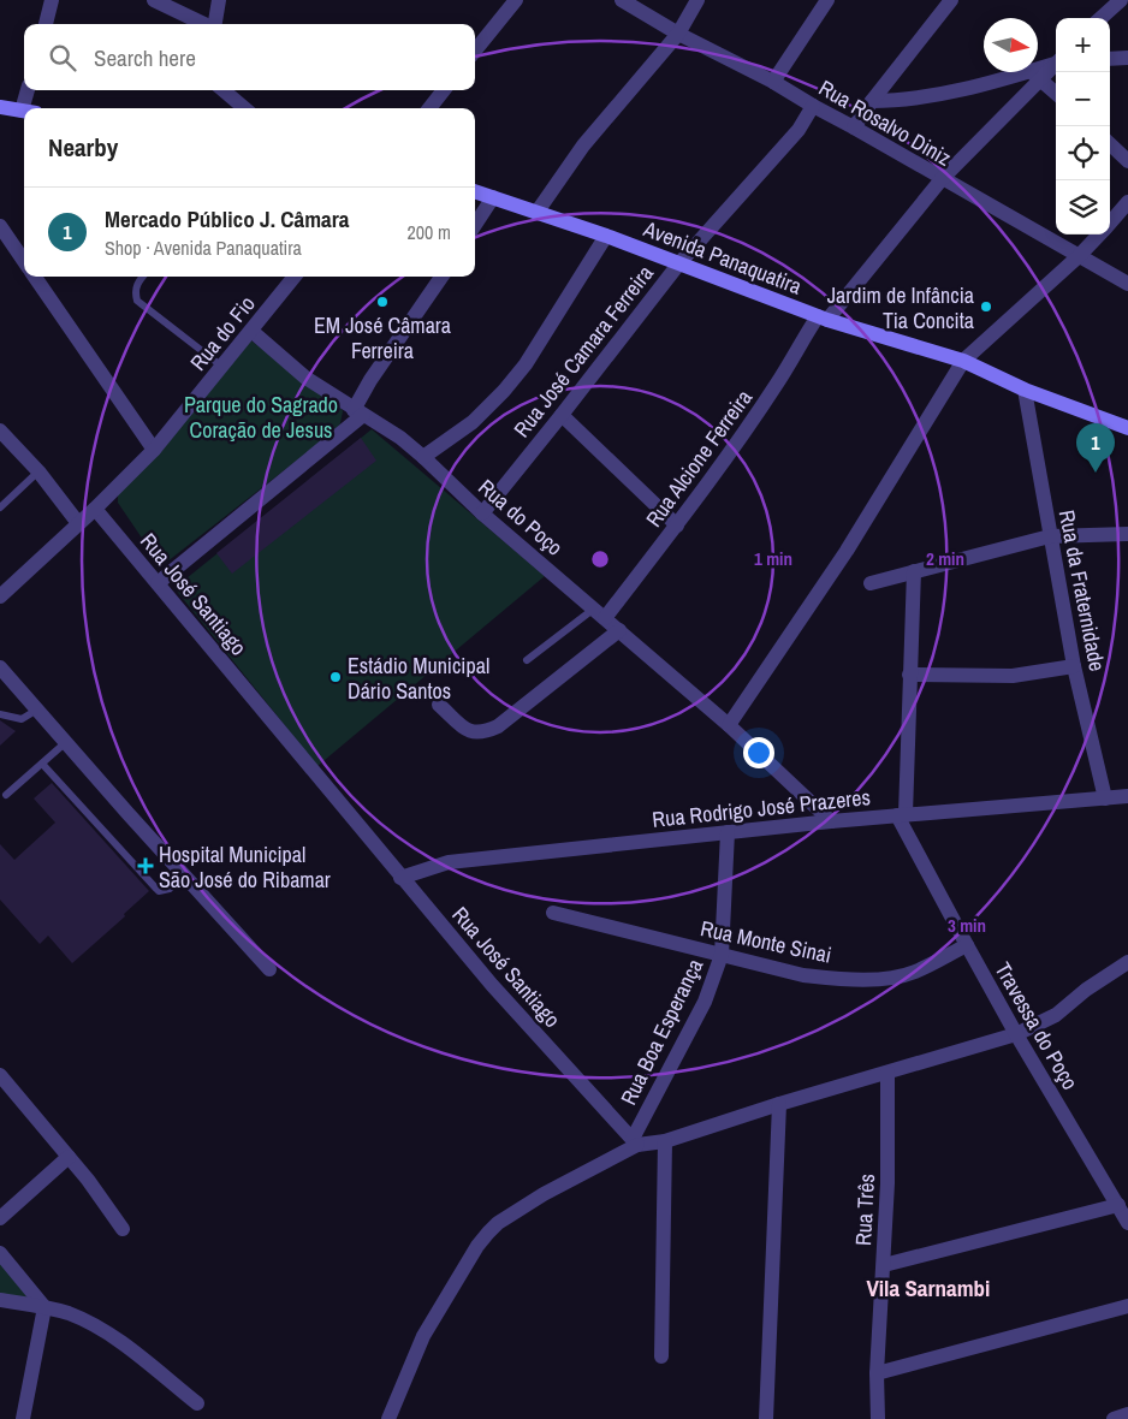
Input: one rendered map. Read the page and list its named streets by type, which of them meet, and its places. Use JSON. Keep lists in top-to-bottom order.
{
  "streets": {
    "main road": ["Avenida Panaquatira"],
    "street": [
      "Rua Rosalvo Diniz",
      "Rua do Fio",
      "Rua José Camara Ferreira",
      "Rua Alcione Ferreira",
      "Rua do Poço",
      "Rua da Fraternidade",
      "Rua José Santiago",
      "Rua Rodrigo José Prazeres",
      "Rua Monte Sinai",
      "Travessa do Poço",
      "Rua Boa Esperança",
      "Rua Três"
    ]
  },
  "crossings": [
    ["Rua Rosalvo Diniz", "Rua José Camara Ferreira"],
    ["Rua Rosalvo Diniz", "Rua Alcione Ferreira"],
    ["Avenida Panaquatira", "Rua José Camara Ferreira"],
    ["Avenida Panaquatira", "Rua Alcione Ferreira"],
    ["Avenida Panaquatira", "Rua da Fraternidade"],
    ["Rua do Fio", "Rua do Poço"],
    ["Rua do Fio", "Rua José Santiago"],
    ["Rua José Camara Ferreira", "Rua do Poço"],
    ["Rua Alcione Ferreira", "Rua do Poço"],
    ["Rua do Poço", "Rua Rodrigo José Prazeres"],
    ["Rua da Fraternidade", "Rua Rodrigo José Prazeres"],
    ["Rua José Santiago", "Rua Rodrigo José Prazeres"],
    ["Rua José Santiago", "Rua Boa Esperança"],
    ["Rua Rodrigo José Prazeres", "Travessa do Poço"],
    ["Rua Rodrigo José Prazeres", "Rua Boa Esperança"],
    ["Rua Monte Sinai", "Travessa do Poço"],
    ["Rua Monte Sinai", "Rua Boa Esperança"]
  ],
  "districts": ["Vila Sarnambi"],
  "parks": ["Parque do Sagrado Coração de Jesus"],
  "places": {
    "other": ["EM José Câmara Ferreira", "Jardim de Infância Tia Concita", "Estádio Municipal Dário Santos"],
    "health": ["Hospital Municipal São José do Ribamar"]
  },
  "north": "right",
  "page": {
    "map_buttons": ["+", "−"],
    "search": "Search here",
    "heading": "Nearby",
    "list": [
      {
        "mark": "1",
        "name": "Mercado Público J. Câmara",
        "note": "Shop · Avenida Panaquatira",
        "value": "200 m"
      }
    ],
    "pins": "1"
  },
  "rings": ["1 min", "2 min", "3 min"]
}
